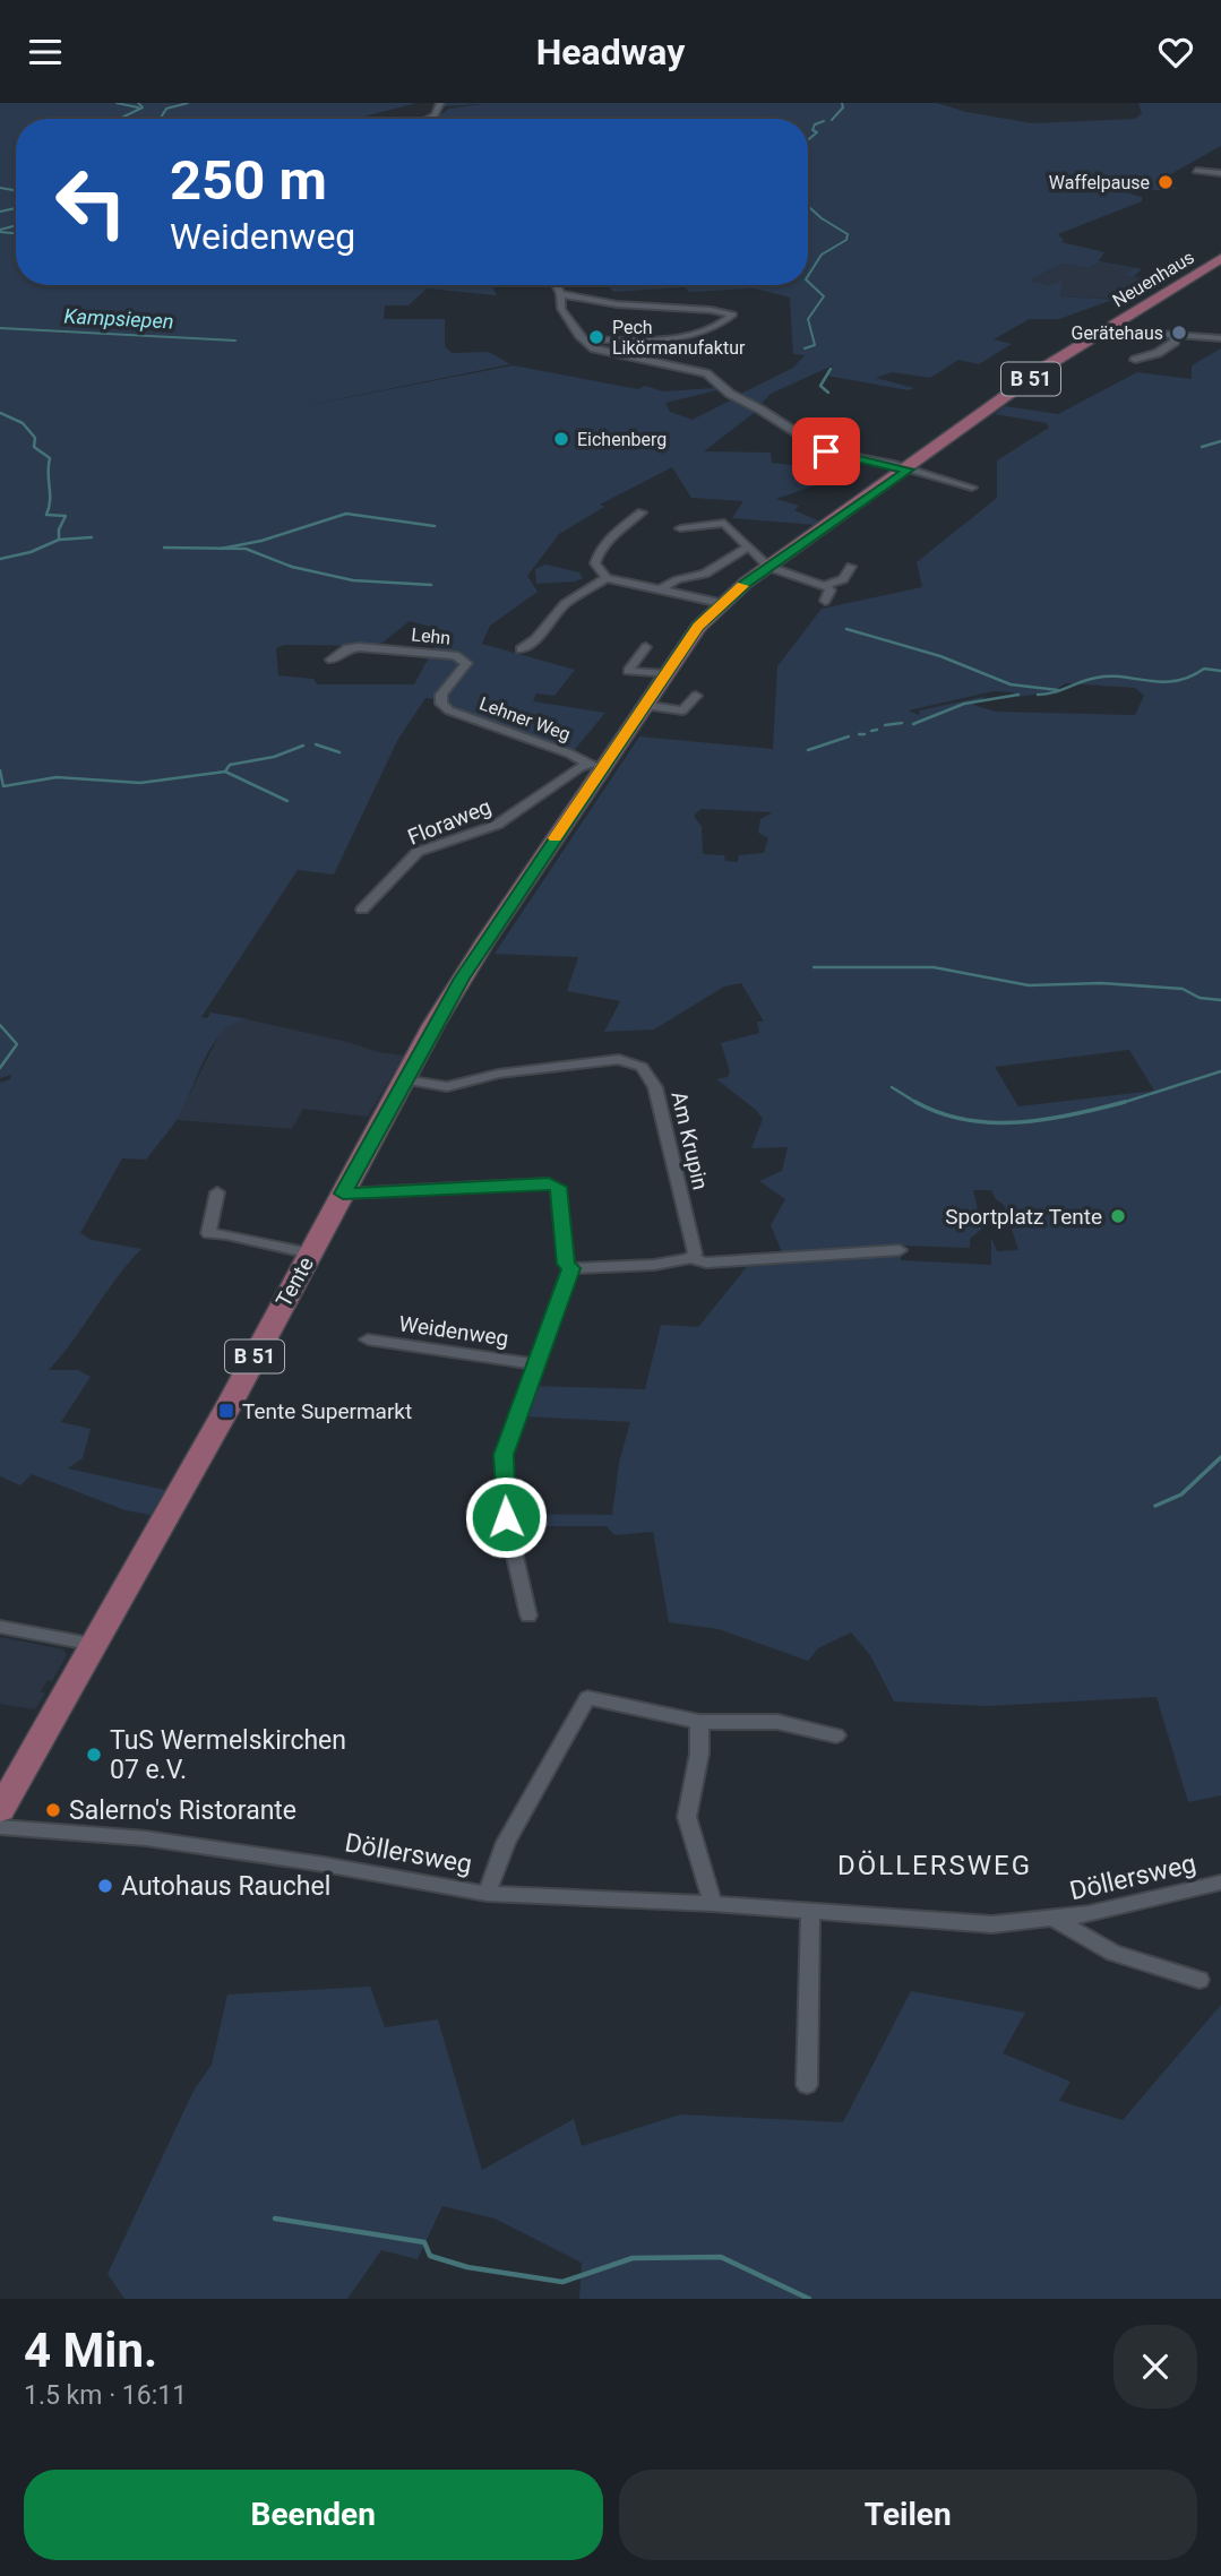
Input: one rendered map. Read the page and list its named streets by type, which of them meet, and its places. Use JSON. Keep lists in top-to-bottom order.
{
  "streets": {
    "main road": ["Neuenhaus", "B 51", "Tente"],
    "street": [
      "Lehn",
      "Lehner Weg",
      "Floraweg",
      "Am Krupin",
      "Weidenweg",
      "Döllersweg"
    ]
  },
  "crossings": [
    ["Neuenhaus", "B 51"],
    ["B 51", "Lehner Weg"],
    ["B 51", "Floraweg"],
    ["B 51", "Tente"],
    ["Lehn", "Lehner Weg"],
    ["Lehner Weg", "Floraweg"],
    ["Lehner Weg", "Tente"],
    ["Floraweg", "Tente"],
    ["Am Krupin", "Tente"]
  ],
  "districts": ["DÖLLERSWEG"],
  "water": ["Kampsiepen"],
  "places": {
    "other": [
      "Waffelpause",
      "Gerätehaus",
      "Pech Likörmanufaktur",
      "Eichenberg",
      "Sportplatz Tente",
      "TuS Wermelskirchen 07 e.V.",
      "Salerno's Ristorante",
      "Autohaus Rauchel"
    ],
    "transit": ["Tente Supermarkt"]
  },
  "page": {
    "header": "Headway",
    "turn": ["250 m", "Weidenweg"],
    "heading": ["4 Min.", "1.5 km · 16:11"],
    "buttons": ["Beenden", "Teilen"]
  }
}
